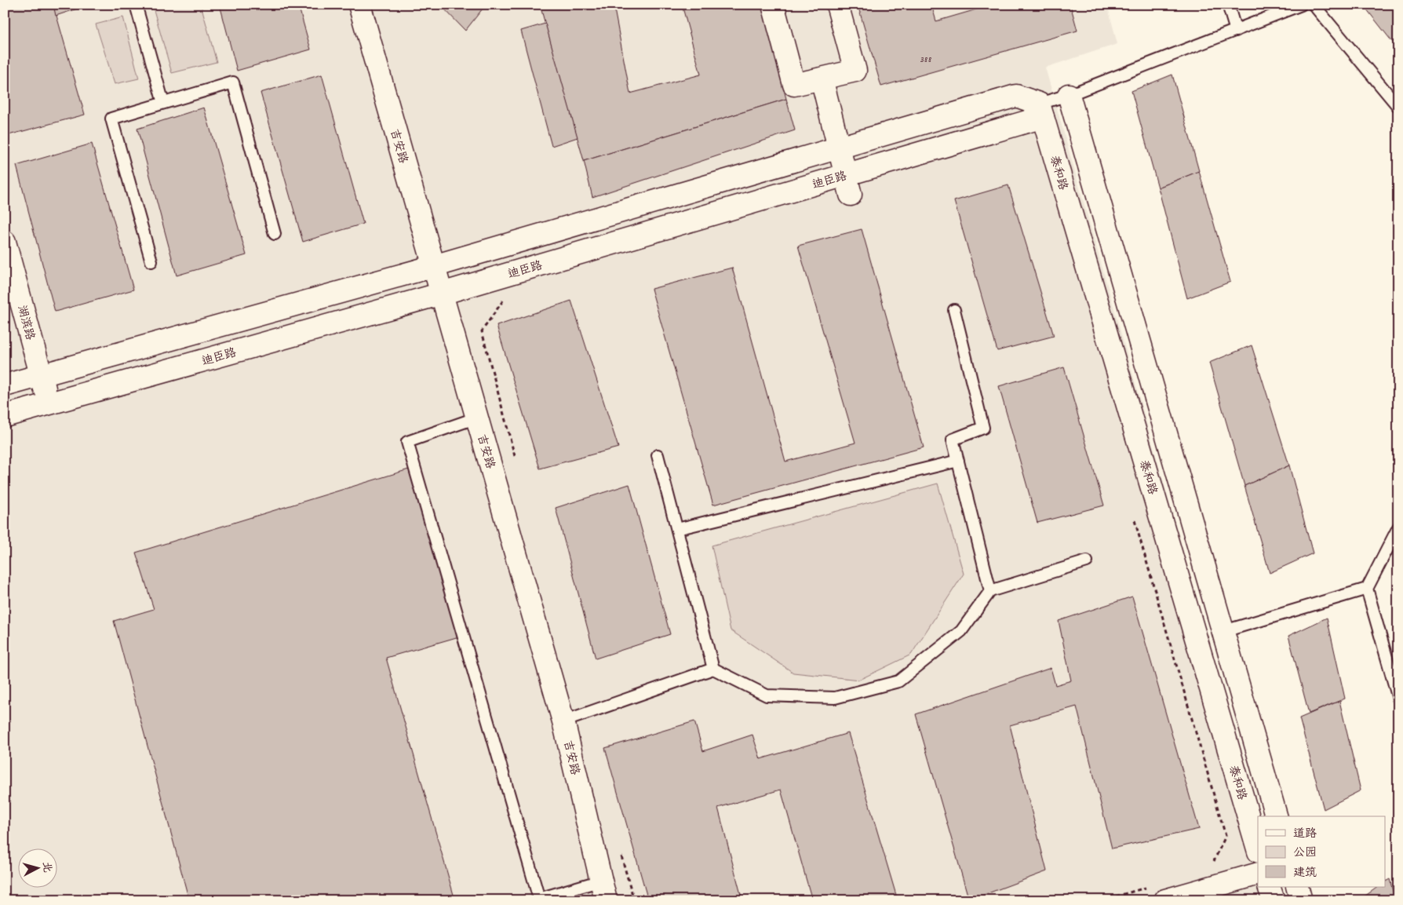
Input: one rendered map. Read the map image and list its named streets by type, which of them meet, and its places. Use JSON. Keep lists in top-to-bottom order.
{
  "streets": {
    "street": [
      "吉安路",
      "泰和路",
      "迪臣路",
      "湖滨路"
    ]
  },
  "crossings": [
    ["吉安路", "迪臣路"],
    ["泰和路", "迪臣路"],
    ["迪臣路", "湖滨路"]
  ],
  "house_numbers": ["388"],
  "legend": ["道路", "公园", "建筑"],
  "north": "right"
}
